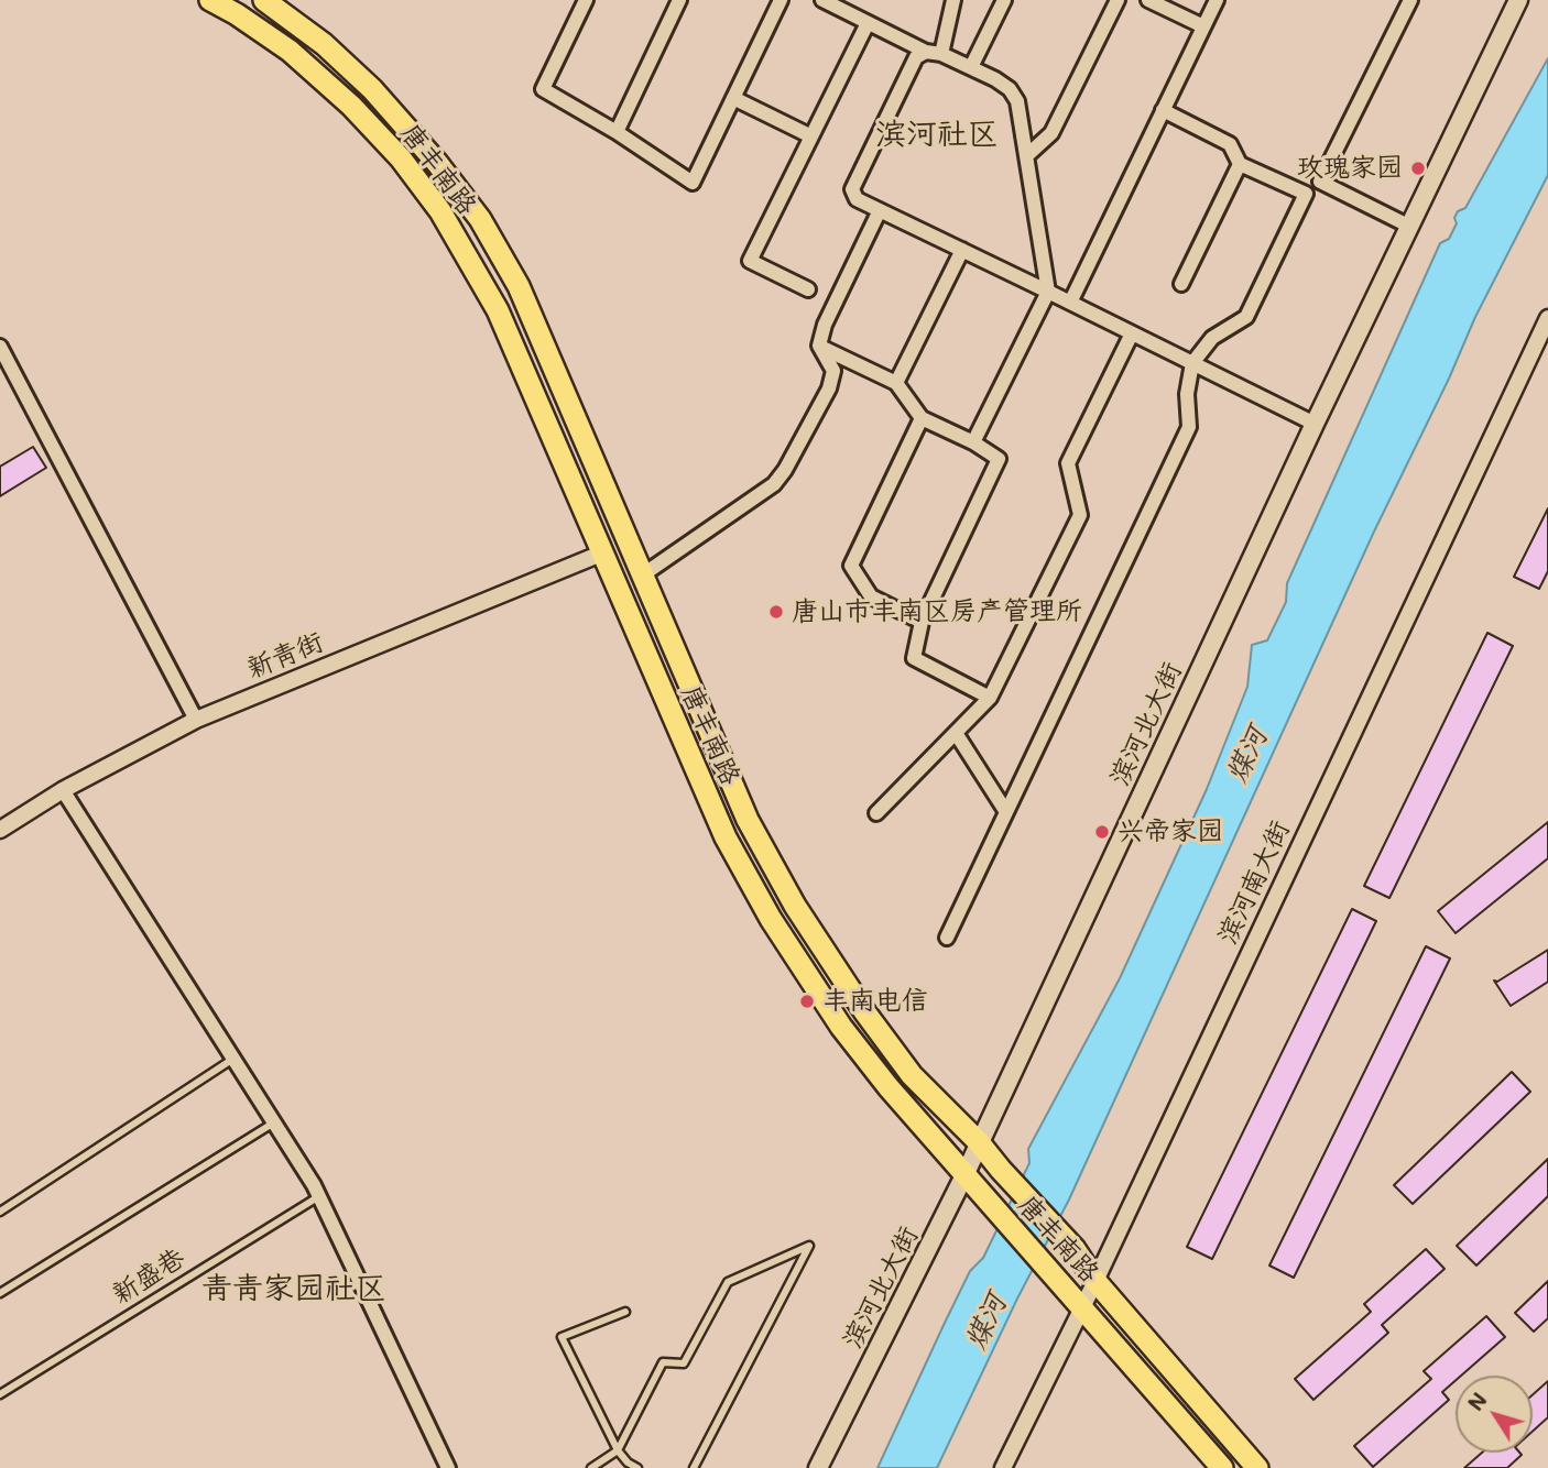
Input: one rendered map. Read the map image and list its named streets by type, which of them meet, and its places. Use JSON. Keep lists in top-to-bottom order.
{
  "streets": {
    "main road": ["唐丰南路", "滨河北大街"],
    "street": ["新青街", "滨河南大街"],
    "lane": ["新盛巷"]
  },
  "crossings": [
    ["唐丰南路", "新青街"],
    ["唐丰南路", "滨河北大街"],
    ["唐丰南路", "滨河南大街"]
  ],
  "districts": ["滨河社区", "青青家园社区"],
  "water": ["煤河"],
  "places": [
    "玫瑰家园",
    "唐山市丰南区房产管理所",
    "兴帝家园",
    "丰南电信"
  ],
  "north": "top left"
}
